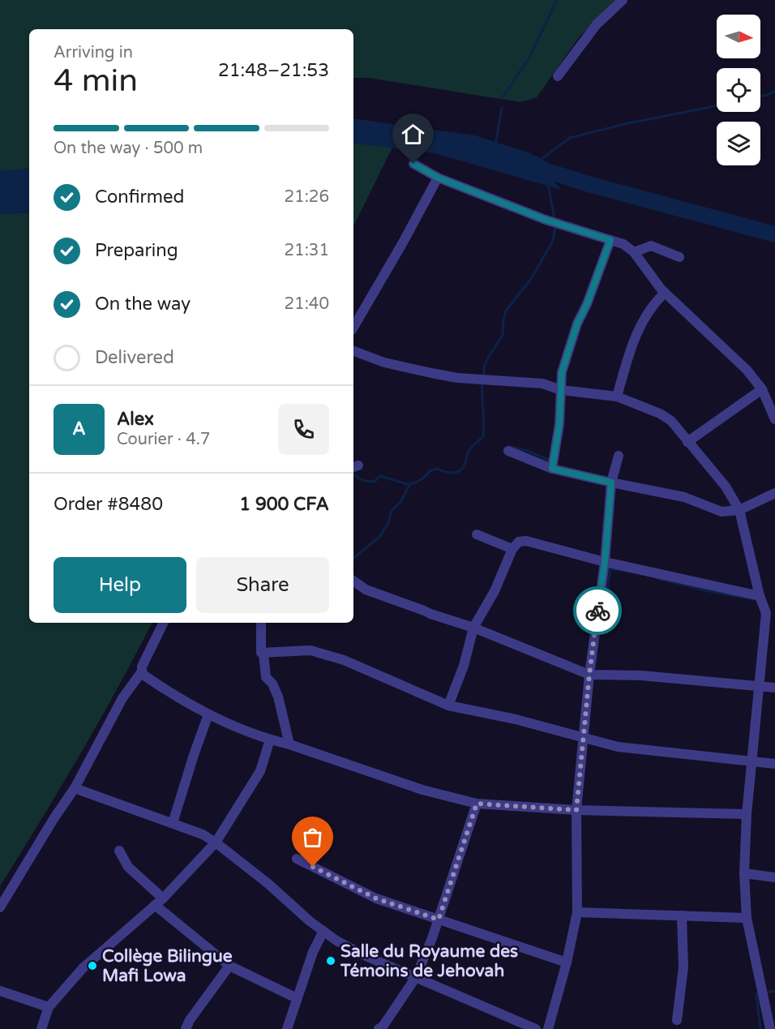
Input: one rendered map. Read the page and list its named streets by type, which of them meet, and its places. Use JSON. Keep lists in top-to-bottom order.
{
  "places": ["Salle du Royaume des Témoins de Jehovah", "Collège Bilingue Mafi Lowa"],
  "north": "right",
  "page": {
    "heading": ["4 min", "Arriving in", "21:48–21:53"],
    "panel": [
      "Alex",
      "Courier · 4.7",
      "Order #8480",
      "1 900 CFA"
    ],
    "bar": "On the way · 500 m",
    "list": [
      ["Confirmed", "21:26"],
      ["Preparing", "21:31"],
      ["On the way", "21:40"],
      "Delivered"
    ],
    "round": "A",
    "buttons": ["Help", "Share"]
  }
}
